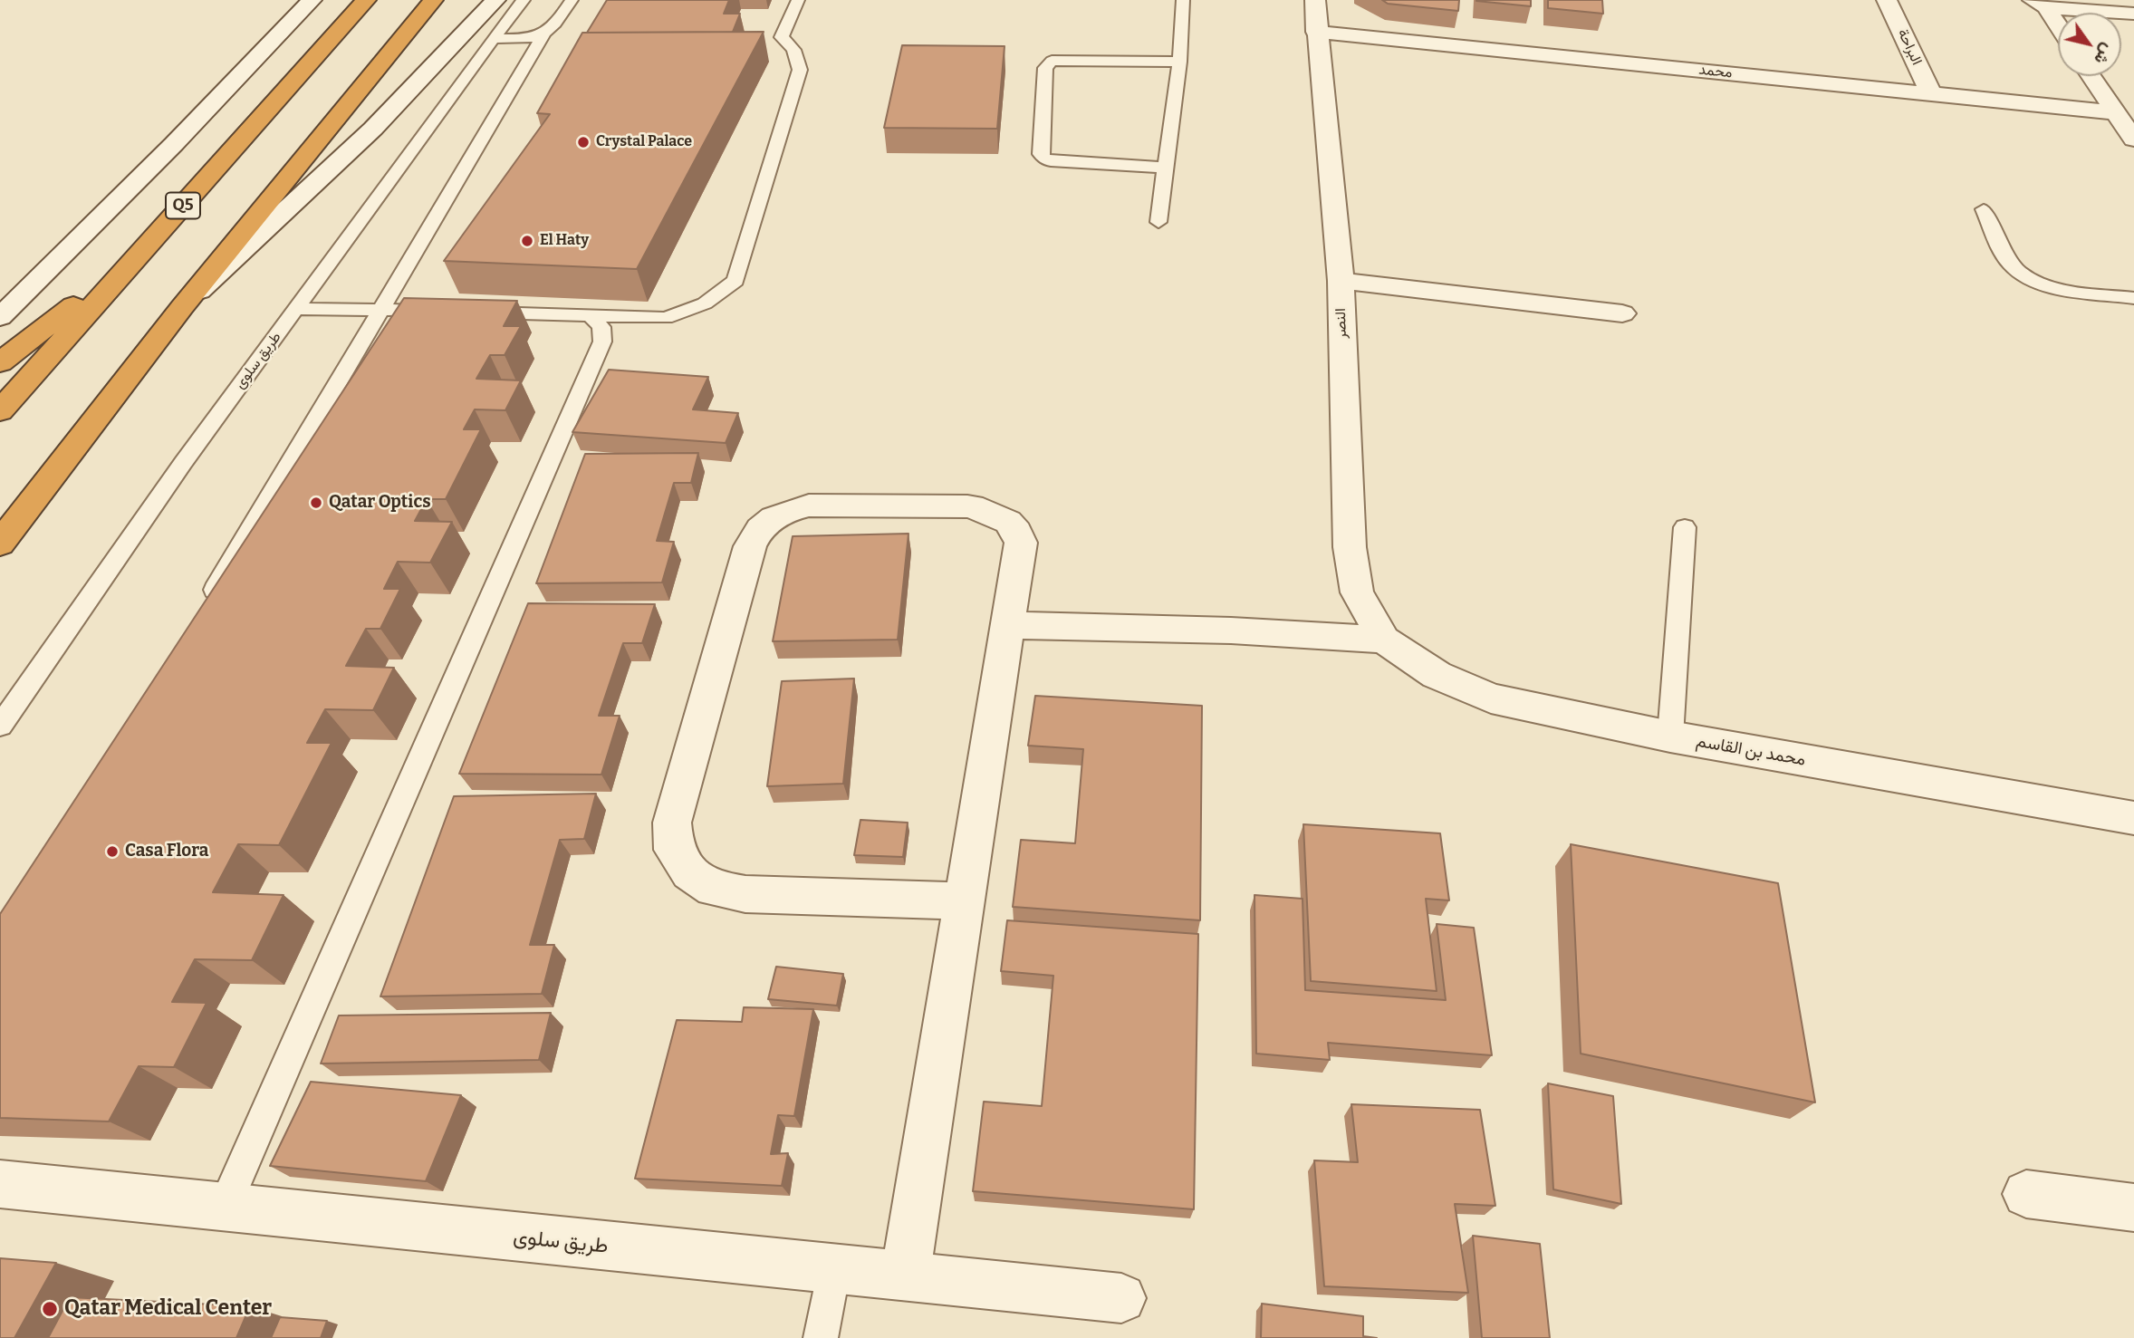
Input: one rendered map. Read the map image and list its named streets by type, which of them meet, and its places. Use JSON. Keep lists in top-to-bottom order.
{
  "streets": {
    "highway": ["Q5"],
    "street": [
      "البراحة",
      "محمد",
      "النصر",
      "طريق سلوى",
      "محمد بن القاسم"
    ]
  },
  "crossings": [
    ["البراحة", "محمد"],
    ["محمد", "النصر"],
    ["النصر", "محمد بن القاسم"]
  ],
  "places": [
    "Crystal Palace",
    "El Haty",
    "Qatar Optics",
    "Casa Flora",
    "Qatar Medical Center"
  ],
  "north": "bottom right"
}
